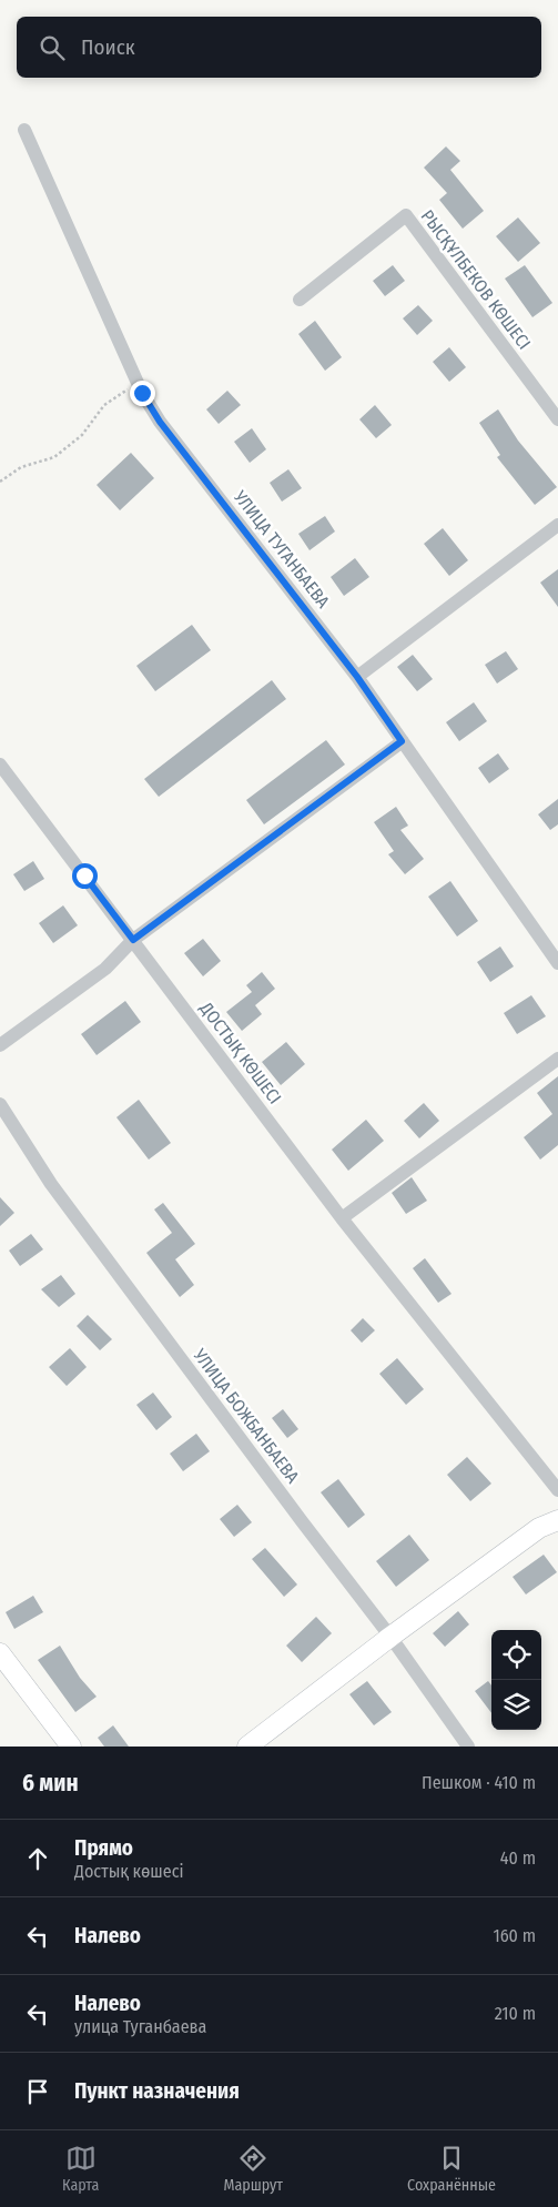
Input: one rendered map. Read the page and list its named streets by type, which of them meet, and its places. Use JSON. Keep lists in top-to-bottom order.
{
  "streets": {
    "street": [
      "РЫСҚҰЛБЕКОВ КӨШЕСІ",
      "УЛИЦА ТУГАНБАЕВА",
      "ДОСТЫҚ КӨШЕСІ",
      "УЛИЦА БОЖБАНБАЕВА"
    ]
  },
  "page": {
    "search": "Поиск",
    "heading": ["6 мин", "Пешком · 410 m"],
    "list": [
      ["Прямо", "Достық көшесі", "40 m"],
      ["Налево", "160 m"],
      ["Налево", "улица Туганбаева", "210 m"],
      "Пункт назначения"
    ],
    "nav": ["Карта", "Маршрут", "Сохранённые"]
  }
}
